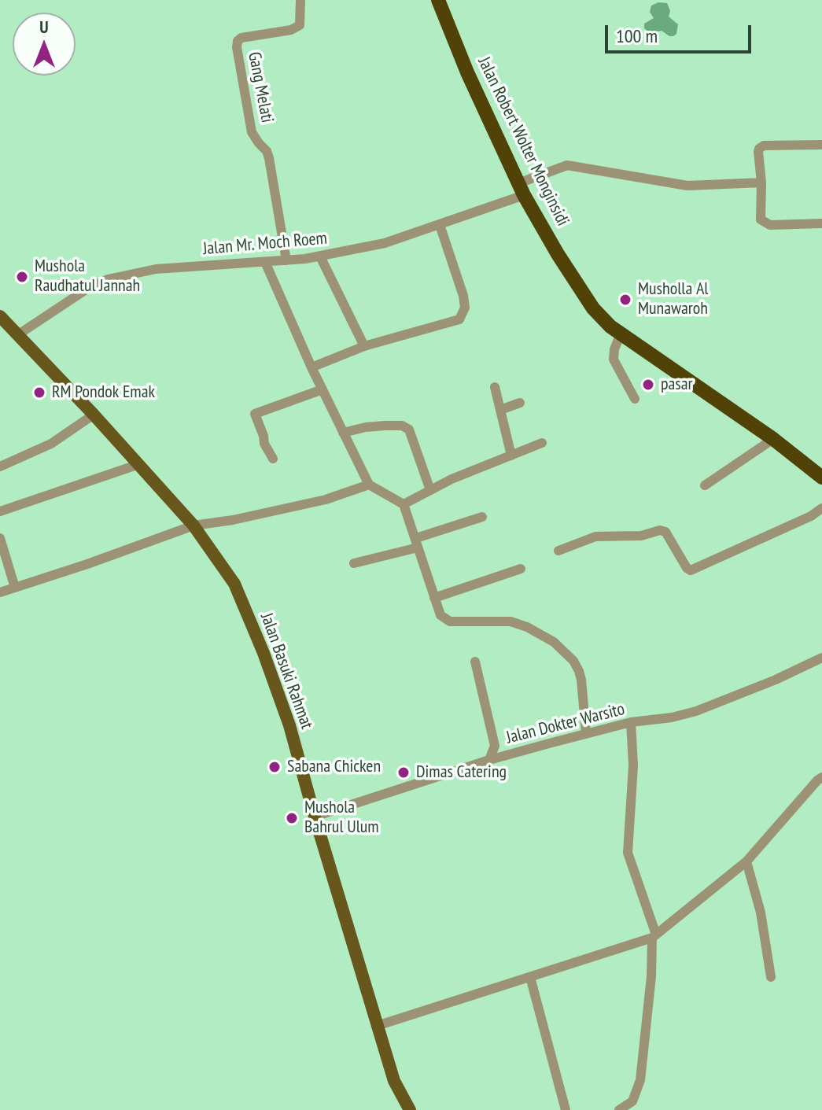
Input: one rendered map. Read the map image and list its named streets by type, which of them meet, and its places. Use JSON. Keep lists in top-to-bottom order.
{
  "streets": {
    "highway": ["Jalan Robert Wolter Monginsidi"],
    "main road": ["Jalan Basuki Rahmat"],
    "street": ["Gang Melati", "Jalan Mr. Moch Roem", "Jalan Dokter Warsito"]
  },
  "crossings": [
    ["Gang Melati", "Jalan Mr. Moch Roem"],
    ["Jalan Robert Wolter Monginsidi", "Jalan Mr. Moch Roem"],
    ["Jalan Mr. Moch Roem", "Jalan Basuki Rahmat"],
    ["Jalan Basuki Rahmat", "Jalan Dokter Warsito"]
  ],
  "places": [
    "Mushola Raudhatul Jannah",
    "Musholla Al Munawaroh",
    "pasar",
    "RM Pondok Emak",
    "Sabana Chicken",
    "Dimas Catering",
    "Mushola Bahrul Ulum"
  ],
  "scale_bar": "100 m",
  "north": "top"
}
